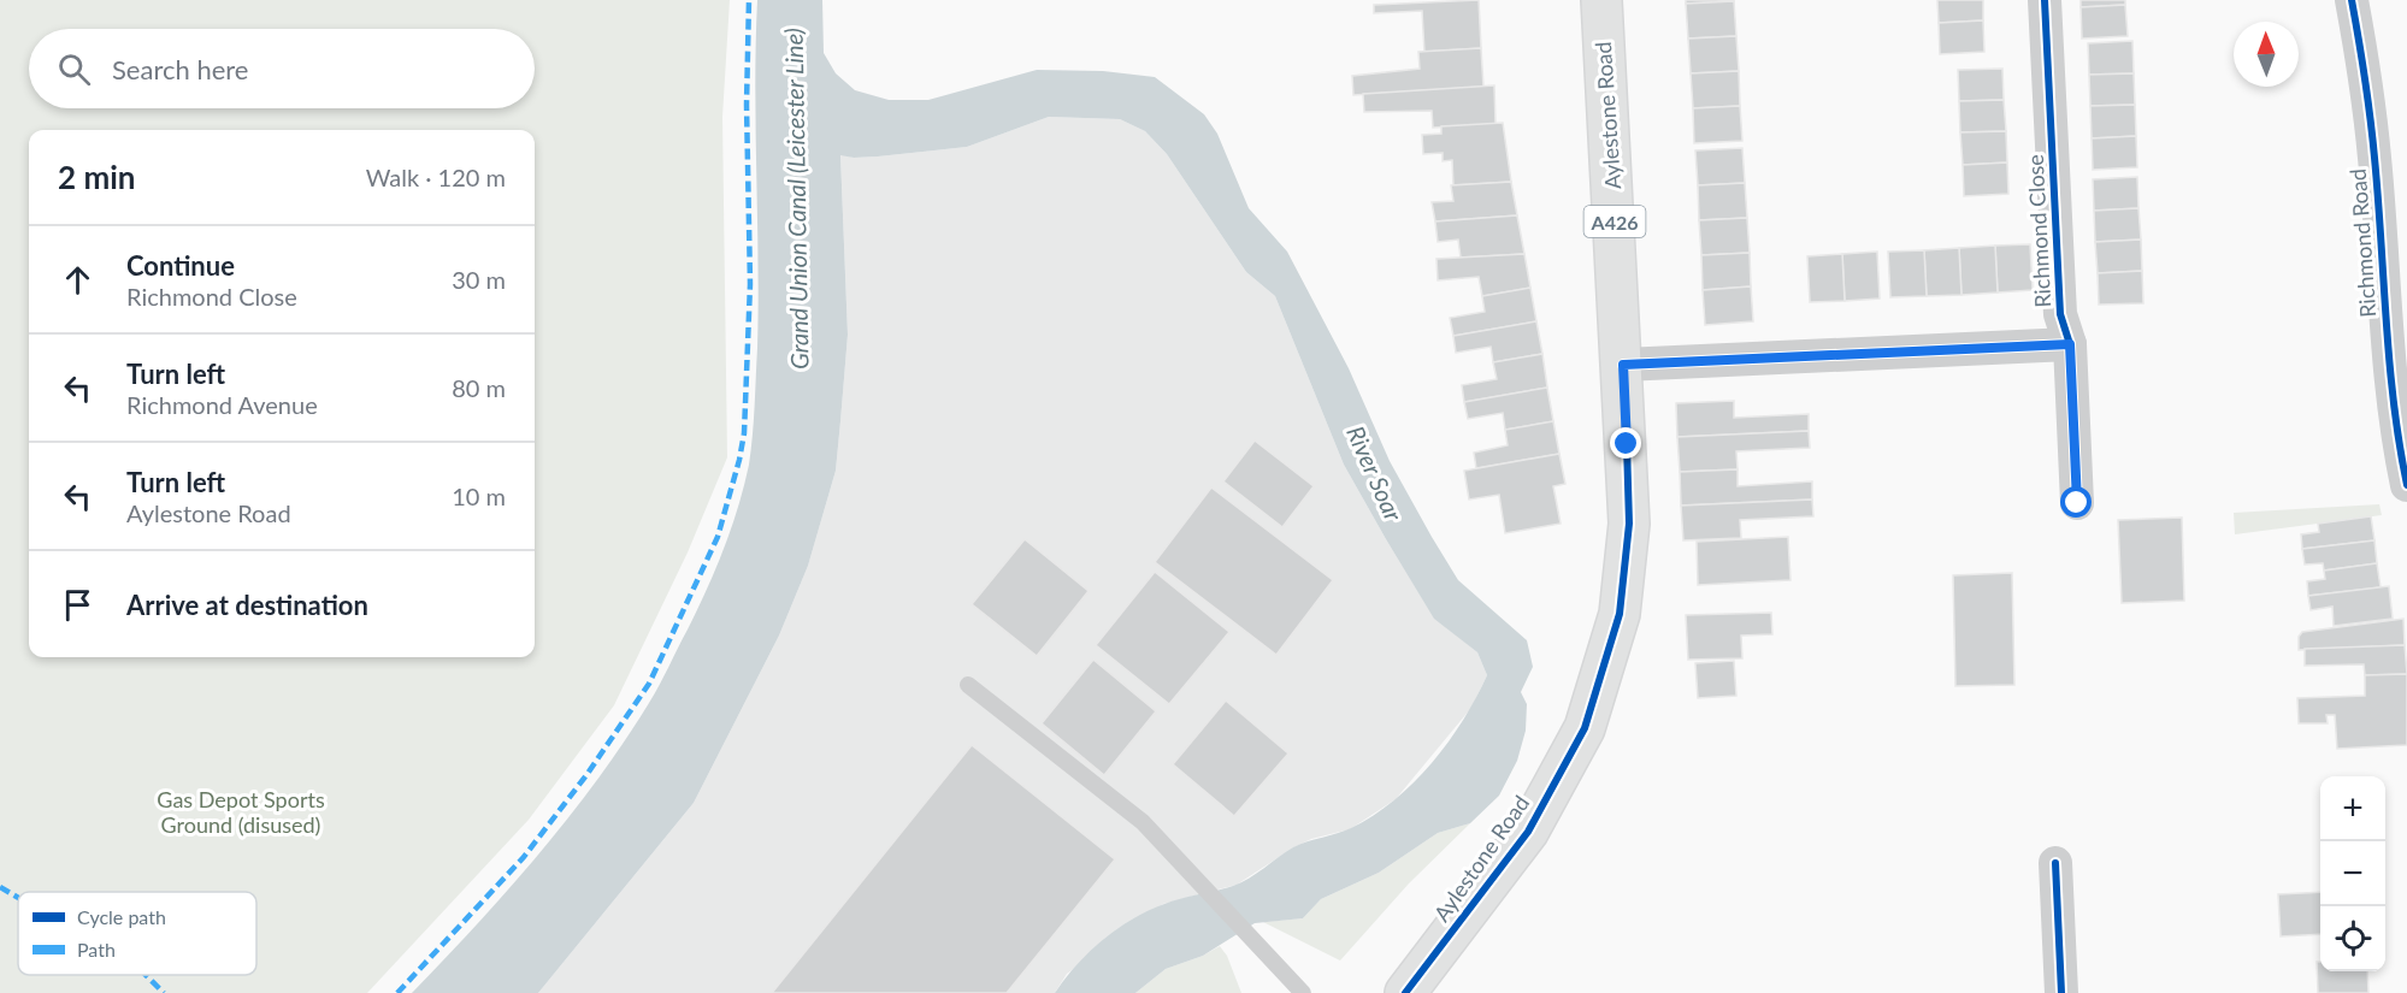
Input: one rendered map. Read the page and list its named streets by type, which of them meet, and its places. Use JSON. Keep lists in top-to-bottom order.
{
  "streets": {
    "main road": ["Aylestone Road", "A426"],
    "street": ["Richmond Close", "Richmond Road"]
  },
  "water": ["Grand Union Canal (Leicester Line)", "River Soar"],
  "parks": ["Gas Depot Sports Ground (disused)"],
  "legend": ["Cycle path", "Path"],
  "north": "top",
  "page": {
    "search": "Search here",
    "heading": ["2 min", "Walk · 120 m"],
    "list": [
      ["Continue", "Richmond Close", "30 m"],
      ["Turn left", "Richmond Avenue", "80 m"],
      ["Turn left", "Aylestone Road", "10 m"],
      "Arrive at destination"
    ],
    "map_buttons": ["+", "−"]
  }
}
